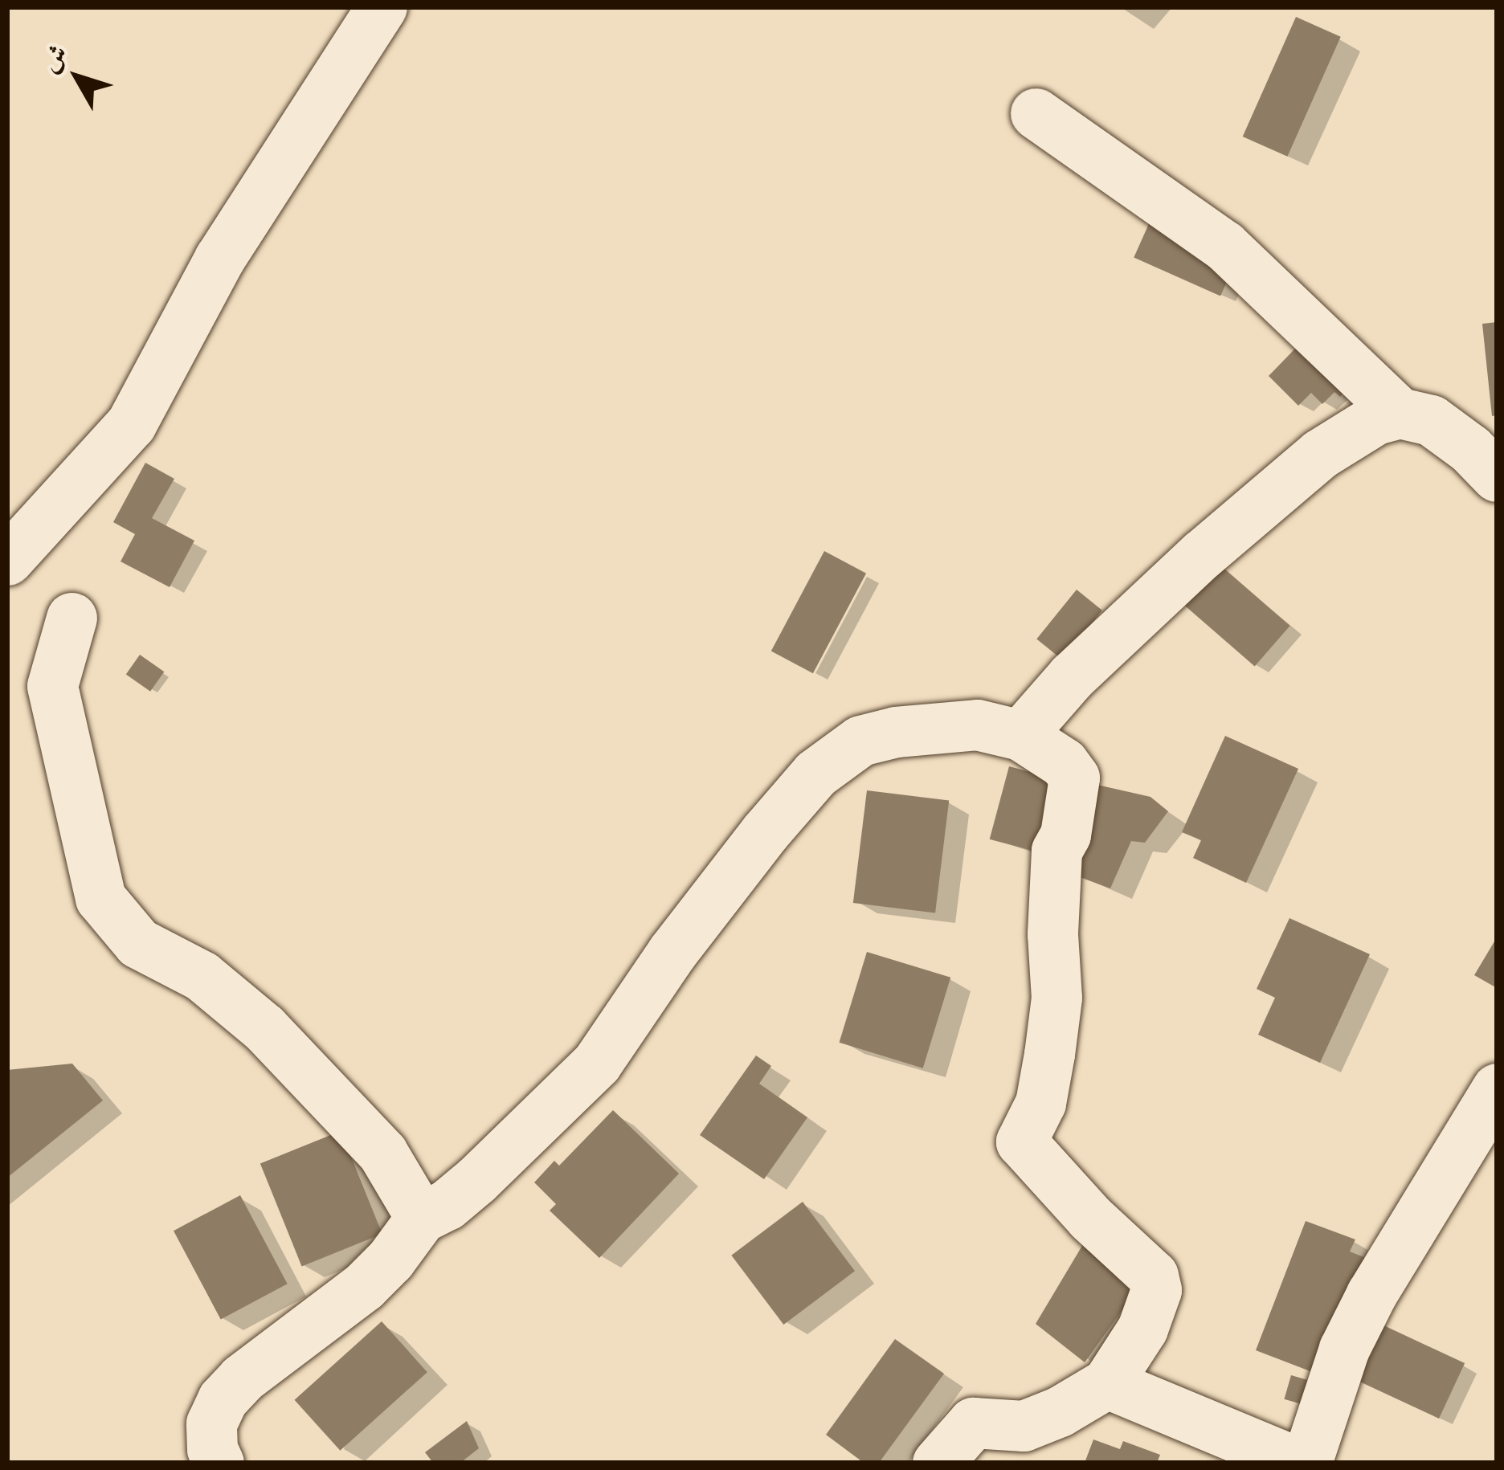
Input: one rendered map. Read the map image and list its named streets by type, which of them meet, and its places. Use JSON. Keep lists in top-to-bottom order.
{
  "north": "top left"
}
